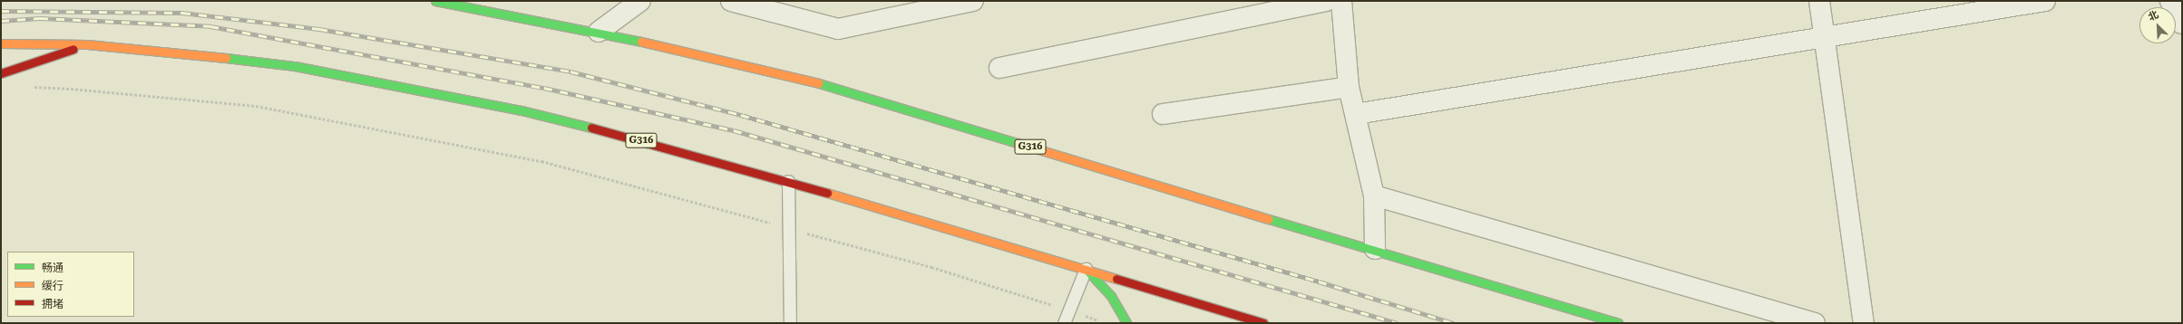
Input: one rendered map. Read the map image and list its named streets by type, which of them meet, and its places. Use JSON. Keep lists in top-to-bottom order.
{
  "streets": {
    "highway": ["G316"]
  },
  "legend": ["畅通", "缓行", "拥堵"],
  "north": "top left"
}
